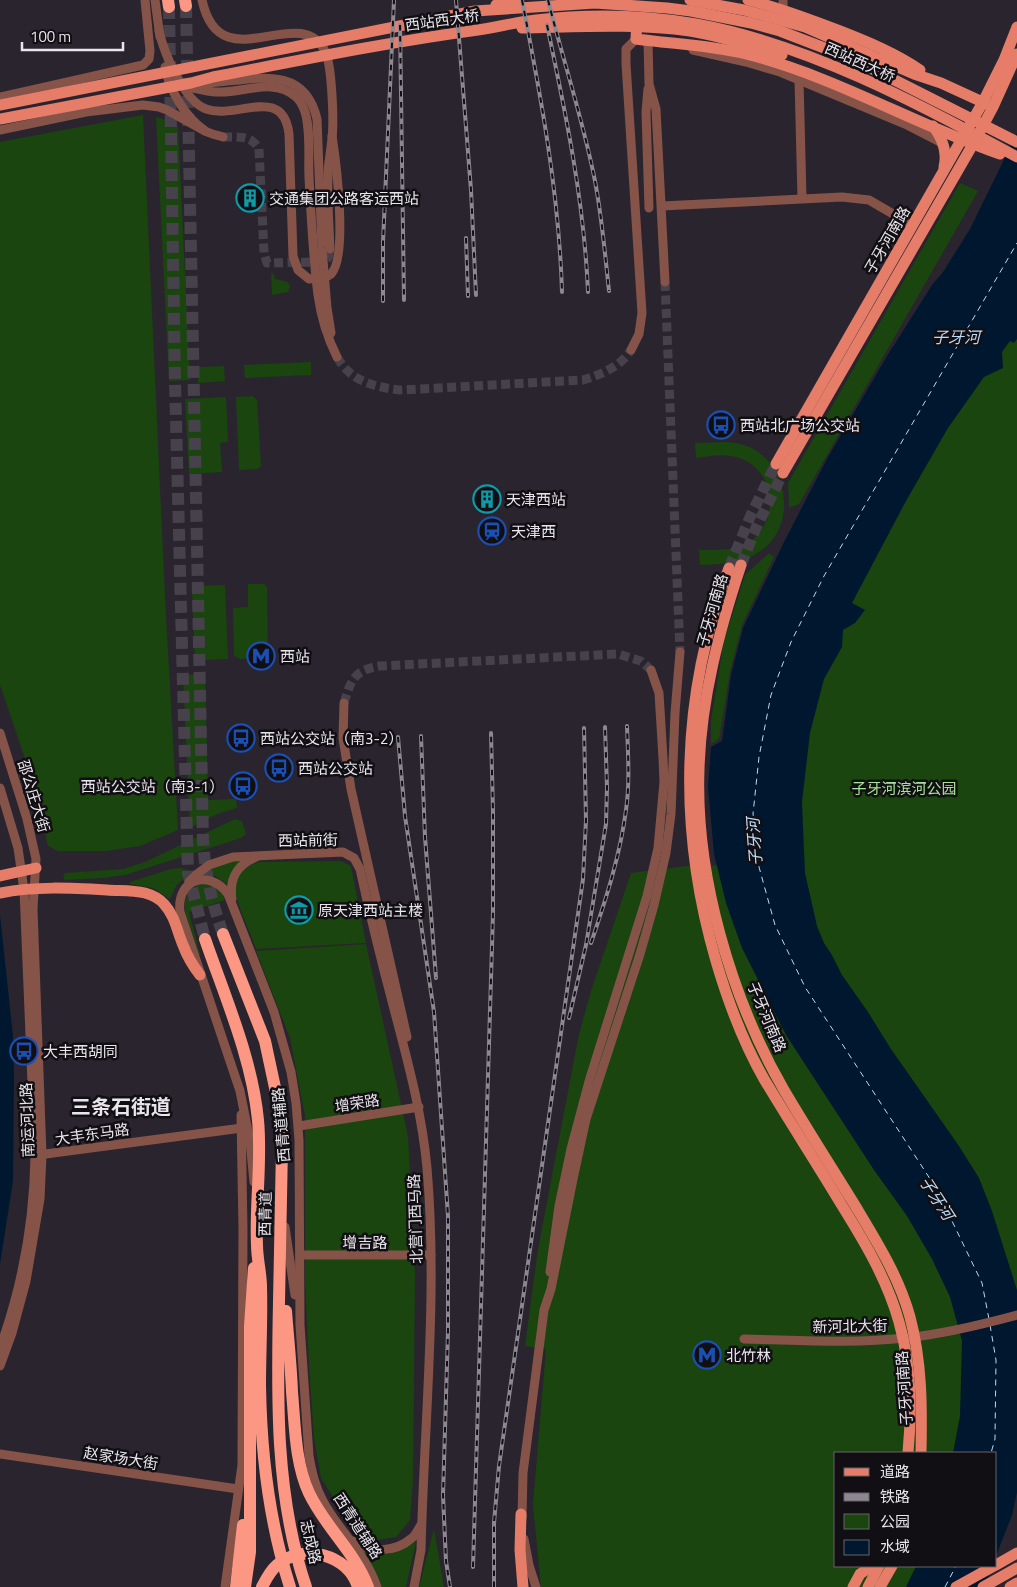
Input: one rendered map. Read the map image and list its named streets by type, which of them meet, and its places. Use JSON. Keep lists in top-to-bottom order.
{
  "streets": {
    "highway": ["西青道", "志成路"],
    "main road": ["西站西大桥", "子牙河南路"],
    "street": [
      "邵公庄大街",
      "西站前街",
      "增荣路",
      "南运河北路",
      "西青道辅路",
      "大丰东马路",
      "北营门西马路",
      "增吉路",
      "新河北大街",
      "赵家场大街"
    ]
  },
  "crossings": [
    ["子牙河南路", "新河北大街"],
    ["邵公庄大街", "南运河北路"],
    ["西站前街", "西青道辅路"],
    ["西站前街", "北营门西马路"],
    ["增荣路", "西青道辅路"],
    ["增荣路", "北营门西马路"],
    ["南运河北路", "大丰东马路"],
    ["西青道辅路", "增吉路"],
    ["西青道", "志成路"],
    ["北营门西马路", "增吉路"]
  ],
  "districts": ["三条石街道"],
  "water": ["子牙河"],
  "parks": ["子牙河滨河公园"],
  "places": {
    "building": ["交通集团公路客运西站", "天津西站"],
    "bus stop": [
      "西站北广场公交站",
      "西站公交站（南3-2）",
      "西站公交站",
      "西站公交站（南3-1）",
      "大丰西胡同"
    ],
    "station": ["天津西"],
    "metro station": ["西站", "北竹林"],
    "museum": ["原天津西站主楼"]
  },
  "legend": [
    "道路",
    "铁路",
    "公园",
    "水域"
  ],
  "scale_bar": "100 m"
}
